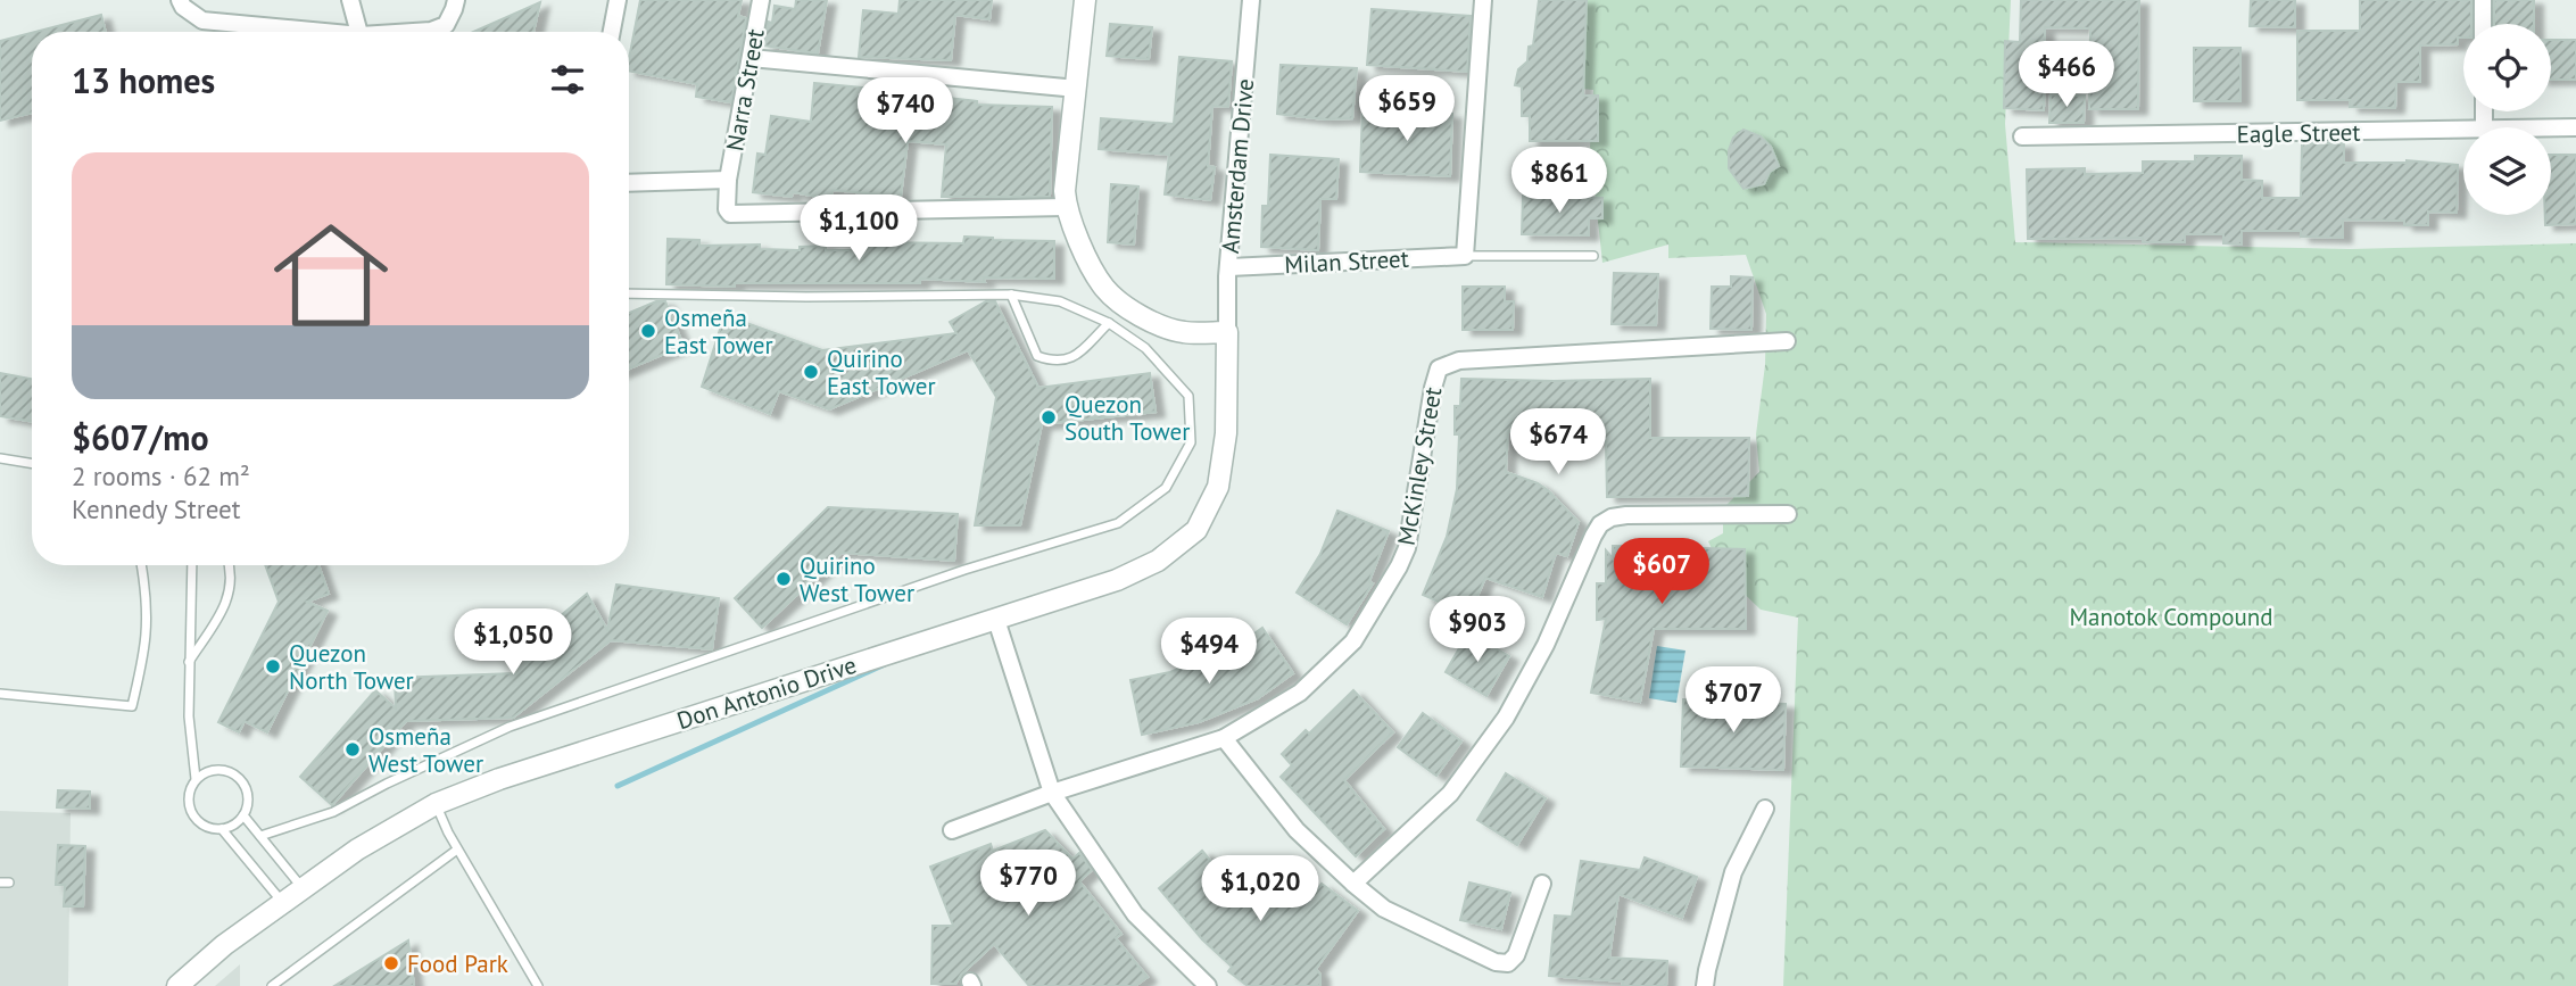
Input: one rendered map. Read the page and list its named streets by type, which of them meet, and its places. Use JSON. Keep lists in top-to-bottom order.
{
  "streets": {
    "street": [
      "Narra Street",
      "Eagle Street",
      "Amsterdam Drive",
      "Milan Street",
      "McKinley Street",
      "Don Antonio Drive"
    ]
  },
  "crossings": [
    ["Amsterdam Drive", "Milan Street"],
    ["Amsterdam Drive", "Don Antonio Drive"]
  ],
  "parks": ["Manotok Compound"],
  "places": [
    "Osmeña East Tower",
    "Quirino East Tower",
    "Quezon South Tower",
    "Quirino West Tower",
    "Quezon North Tower",
    "Osmeña West Tower",
    "Food Park"
  ],
  "page": {
    "heading": "13 homes",
    "price": [
      "$466",
      "$659",
      "$740",
      "$861",
      "$1,100",
      "$674",
      "$607",
      "$903",
      "$1,050",
      "$494",
      "$707",
      "$770",
      "$1,020"
    ],
    "list": [
      {
        "name": "$607/mo",
        "note": "2 rooms · 62 m² · Kennedy Street"
      }
    ]
  }
}
